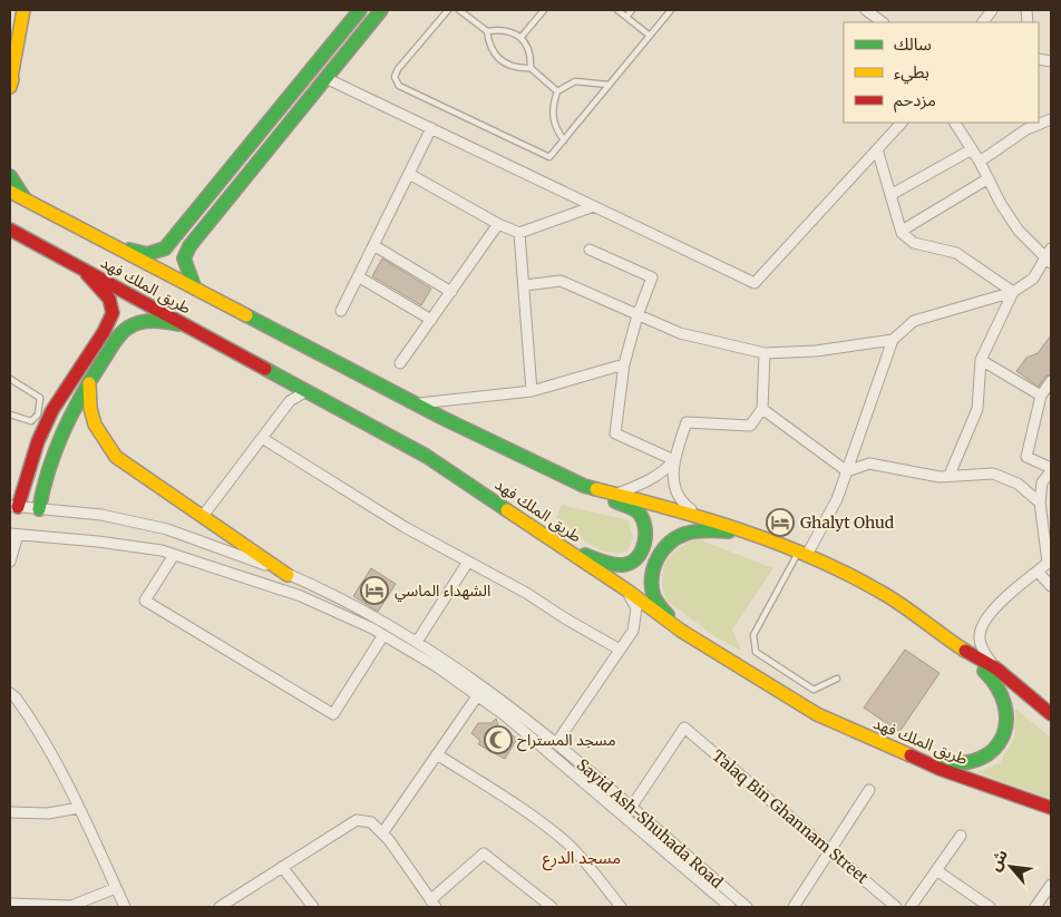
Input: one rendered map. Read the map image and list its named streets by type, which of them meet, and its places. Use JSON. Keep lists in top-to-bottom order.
{
  "streets": {
    "main road": ["طريق الملك فهد"],
    "street": ["Talaq Bin Ghannam Street", "Sayid Ash-Shuhada Road"]
  },
  "crossings": [
    ["Talaq Bin Ghannam Street", "Sayid Ash-Shuhada Road"]
  ],
  "districts": ["مسجد الدرع"],
  "places": {
    "hotel": ["Ghalyt Ohud", "الشهداء الماسي"],
    "mosque": ["مسجد المستراح"]
  },
  "legend": ["سالك", "بطيء", "مزدحم"],
  "north": "top left"
}
